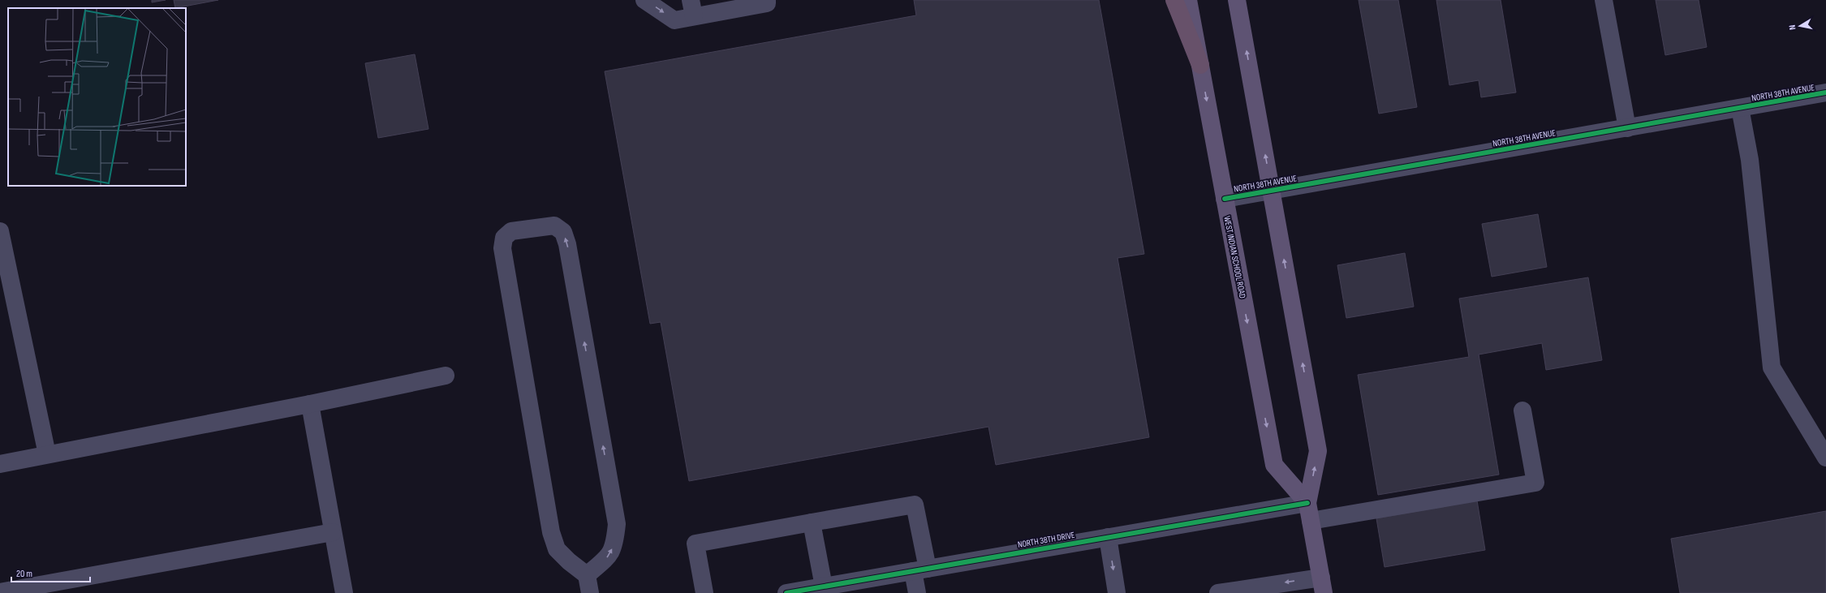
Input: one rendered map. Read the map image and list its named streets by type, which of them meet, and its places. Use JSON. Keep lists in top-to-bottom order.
{
  "streets": {
    "main road": ["WEST INDIAN SCHOOL ROAD"],
    "street": ["NORTH 38TH AVENUE", "NORTH 38TH DRIVE"]
  },
  "crossings": [
    ["NORTH 38TH AVENUE", "WEST INDIAN SCHOOL ROAD"],
    ["WEST INDIAN SCHOOL ROAD", "NORTH 38TH DRIVE"]
  ],
  "scale_bar": "20 m",
  "north": "left"
}
